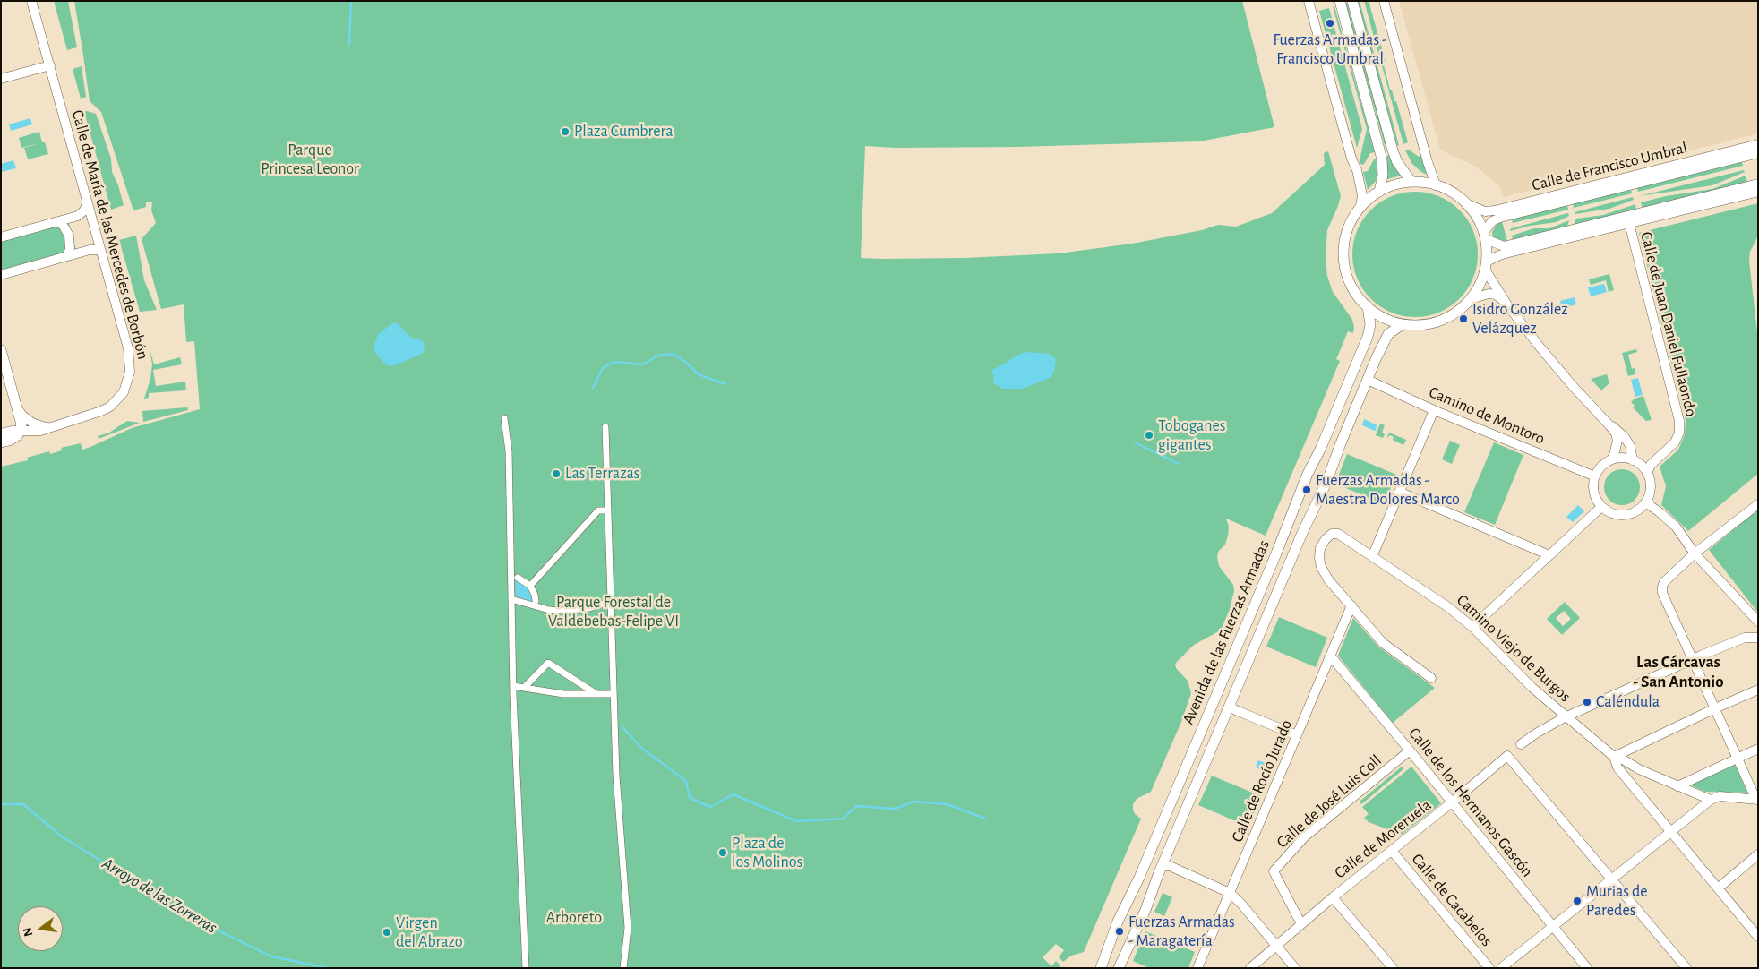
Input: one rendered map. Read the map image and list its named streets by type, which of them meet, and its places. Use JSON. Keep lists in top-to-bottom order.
{
  "streets": {
    "street": [
      "Calle de Francisco Umbral",
      "Calle de María de las Mercedes de Borbón",
      "Calle de Juan Daniel Fullaondo",
      "Camino de Montoro",
      "Avenida de las Fuerzas Armadas",
      "Camino Viejo de Burgos",
      "Calle de Rocío Jurado",
      "Calle de José Luis Coll",
      "Calle de los Hermanos Gascón",
      "Calle de Moreruela",
      "Calle de Cacabelos"
    ]
  },
  "crossings": [
    ["Calle de Francisco Umbral", "Avenida de las Fuerzas Armadas"],
    ["Calle de Juan Daniel Fullaondo", "Camino de Montoro"],
    ["Camino de Montoro", "Avenida de las Fuerzas Armadas"],
    ["Camino Viejo de Burgos", "Calle de Rocío Jurado"],
    ["Calle de Rocío Jurado", "Calle de los Hermanos Gascón"],
    ["Calle de José Luis Coll", "Calle de los Hermanos Gascón"],
    ["Calle de José Luis Coll", "Calle de Moreruela"],
    ["Calle de los Hermanos Gascón", "Calle de Moreruela"],
    ["Calle de Moreruela", "Calle de Cacabelos"]
  ],
  "districts": ["Las Cárcavas - San Antonio"],
  "water": ["Arroyo de las Zorreras"],
  "parks": ["Parque Princesa Leonor", "Parque Forestal de Valdebebas-Felipe VI", "Arboreto"],
  "places": [
    "Fuerzas Armadas - Francisco Umbral",
    "Plaza Cumbrera",
    "Isidro González Velázquez",
    "Toboganes gigantes",
    "Las Terrazas",
    "Fuerzas Armadas - Maestra Dolores Marco",
    "Caléndula",
    "Plaza de los Molinos",
    "Murias de Paredes",
    "Fuerzas Armadas - Maragatería",
    "Virgen del Abrazo"
  ],
  "north": "left"
}
